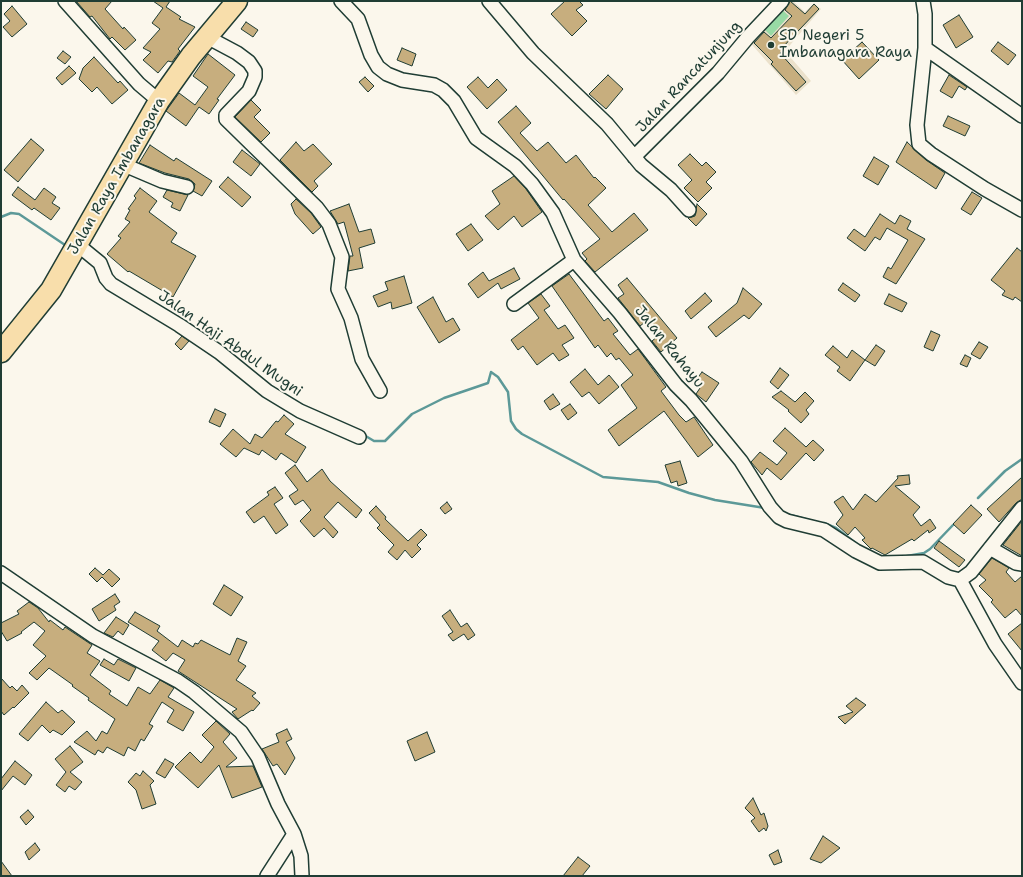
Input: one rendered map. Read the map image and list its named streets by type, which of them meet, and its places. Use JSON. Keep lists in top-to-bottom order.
{
  "streets": {
    "highway": ["Jalan Raya Imbanagara"],
    "street": ["Jalan Rancatunjung", "Jalan Haji Abdul Mugni", "Jalan Rahayu"]
  },
  "crossings": [
    ["Jalan Raya Imbanagara", "Jalan Haji Abdul Mugni"]
  ],
  "places": ["SD Negeri 5 Imbanagara Raya"]
}
